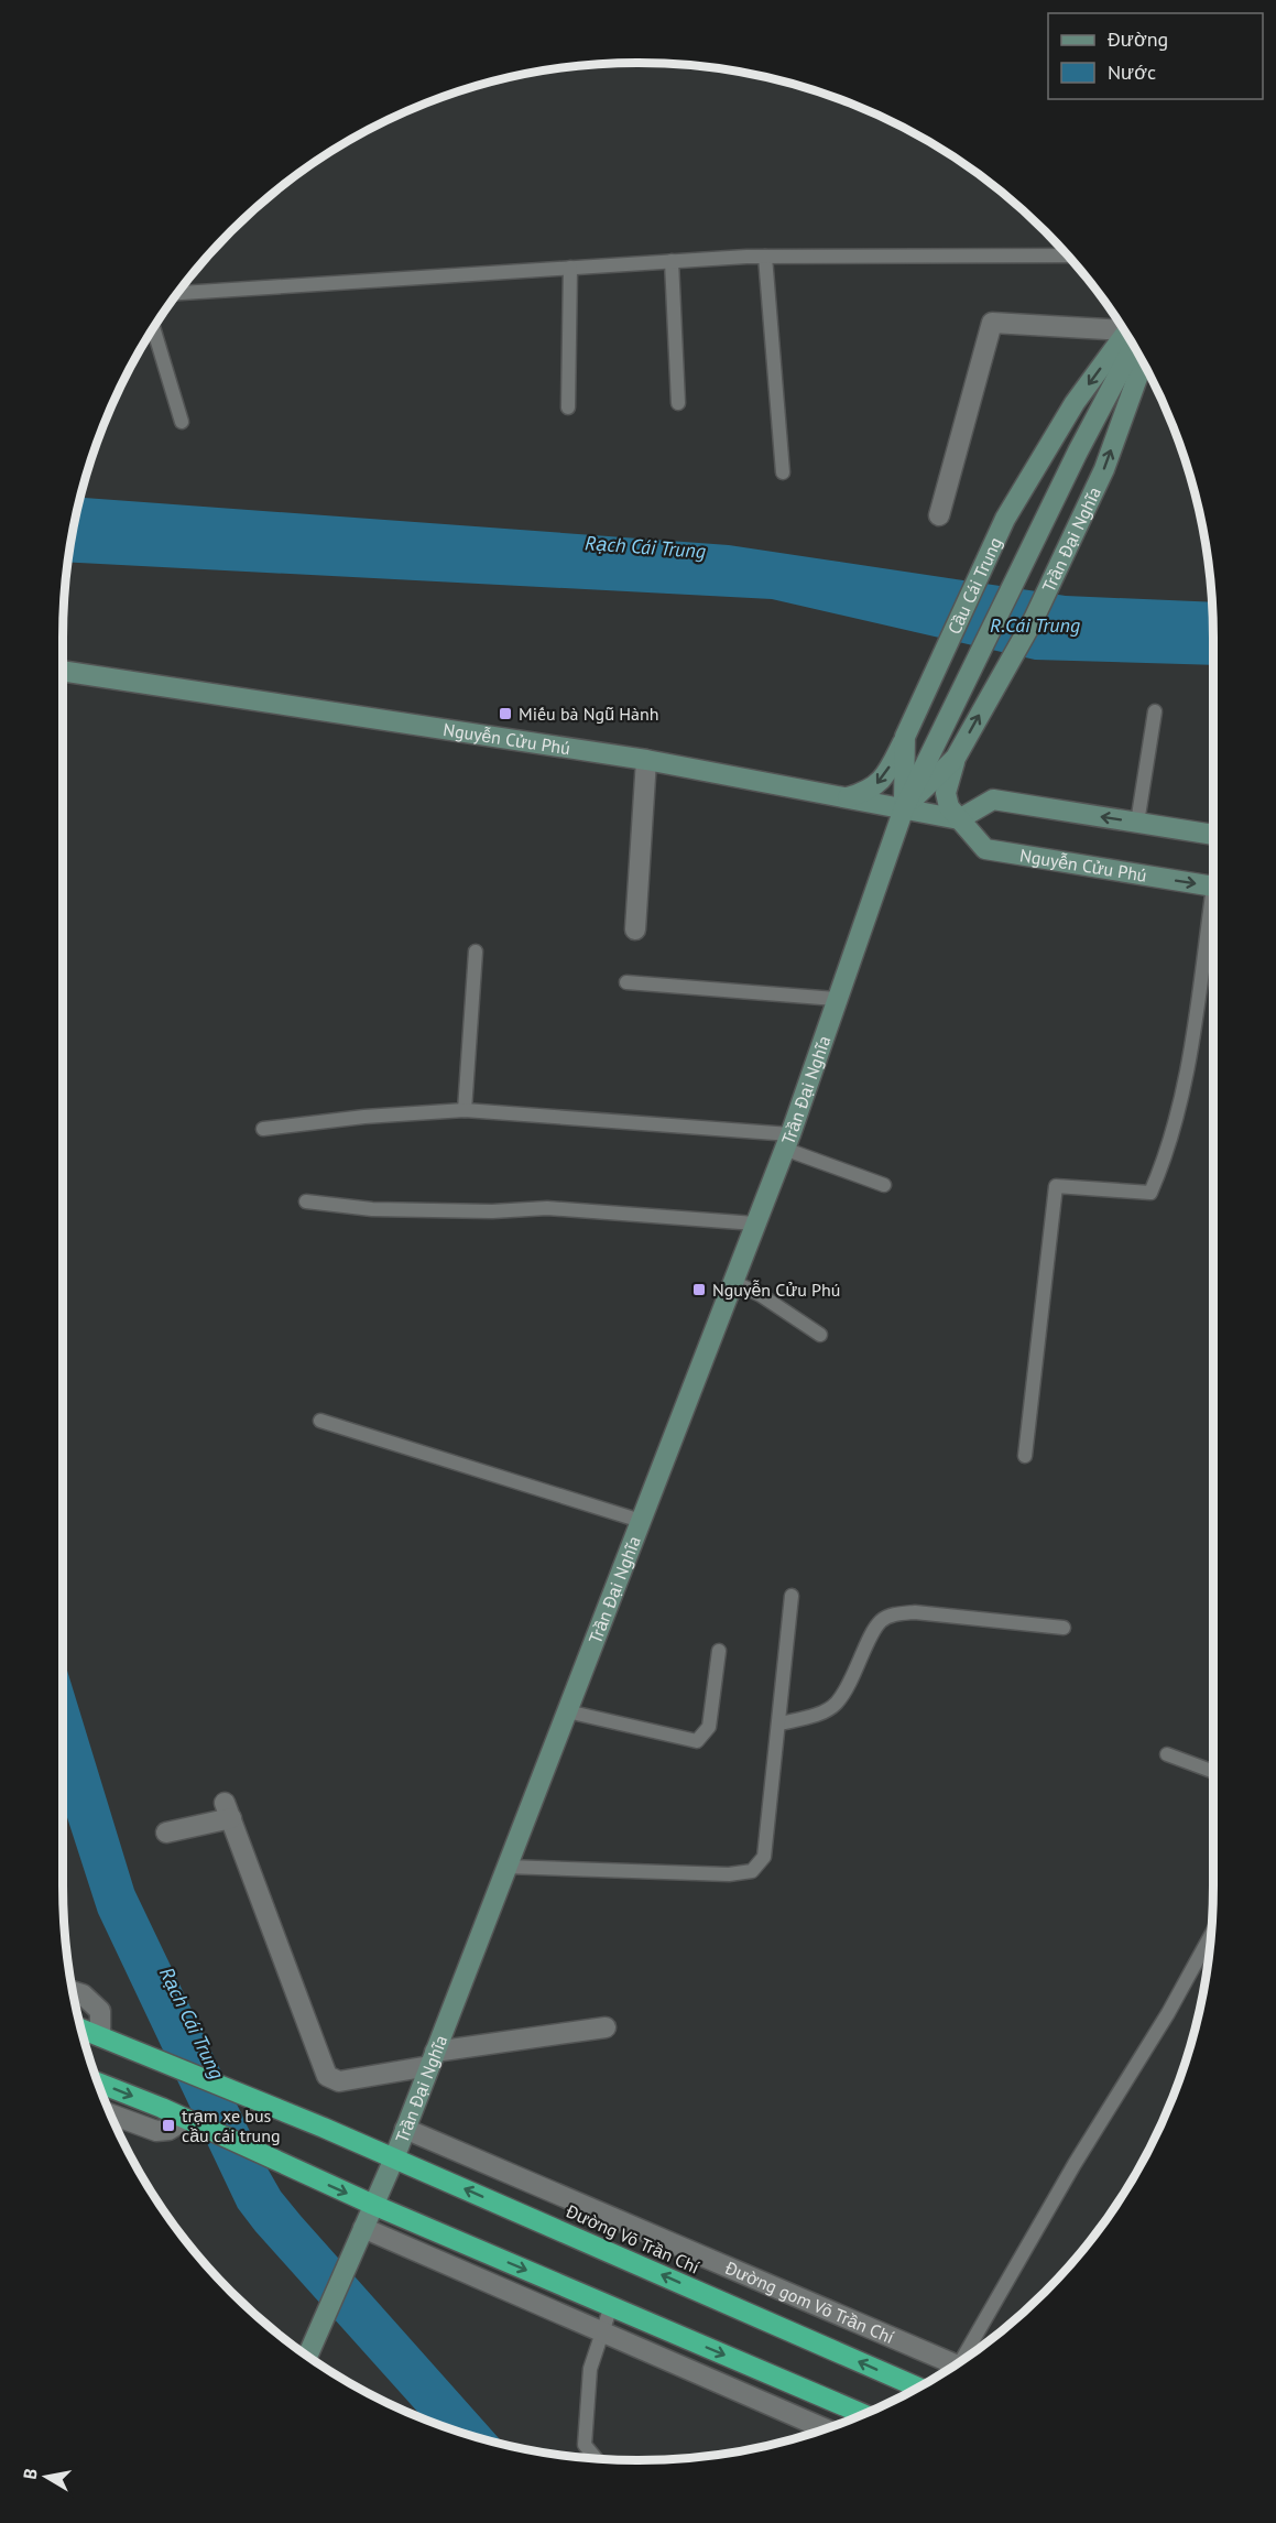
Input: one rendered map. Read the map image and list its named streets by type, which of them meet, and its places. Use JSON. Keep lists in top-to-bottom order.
{
  "streets": {
    "highway": ["Đường Võ Trần Chí"],
    "main road": ["Trần Đại Nghĩa", "Cầu Cái Trung", "Nguyễn Cửu Phú"],
    "street": ["Đường gom Võ Trần Chí"]
  },
  "crossings": [
    ["Trần Đại Nghĩa", "Cầu Cái Trung"],
    ["Trần Đại Nghĩa", "Nguyễn Cửu Phú"],
    ["Trần Đại Nghĩa", "Đường Võ Trần Chí"],
    ["Trần Đại Nghĩa", "Đường gom Võ Trần Chí"]
  ],
  "water": ["Rạch Cái Trung", "R.Cái Trung"],
  "places": {
    "transit": ["Miếu bà Ngũ Hành", "Nguyễn Cửu Phú", "trạm xe bus cầu cái trung"]
  },
  "legend": ["Đường", "Nước"],
  "north": "left"
}
